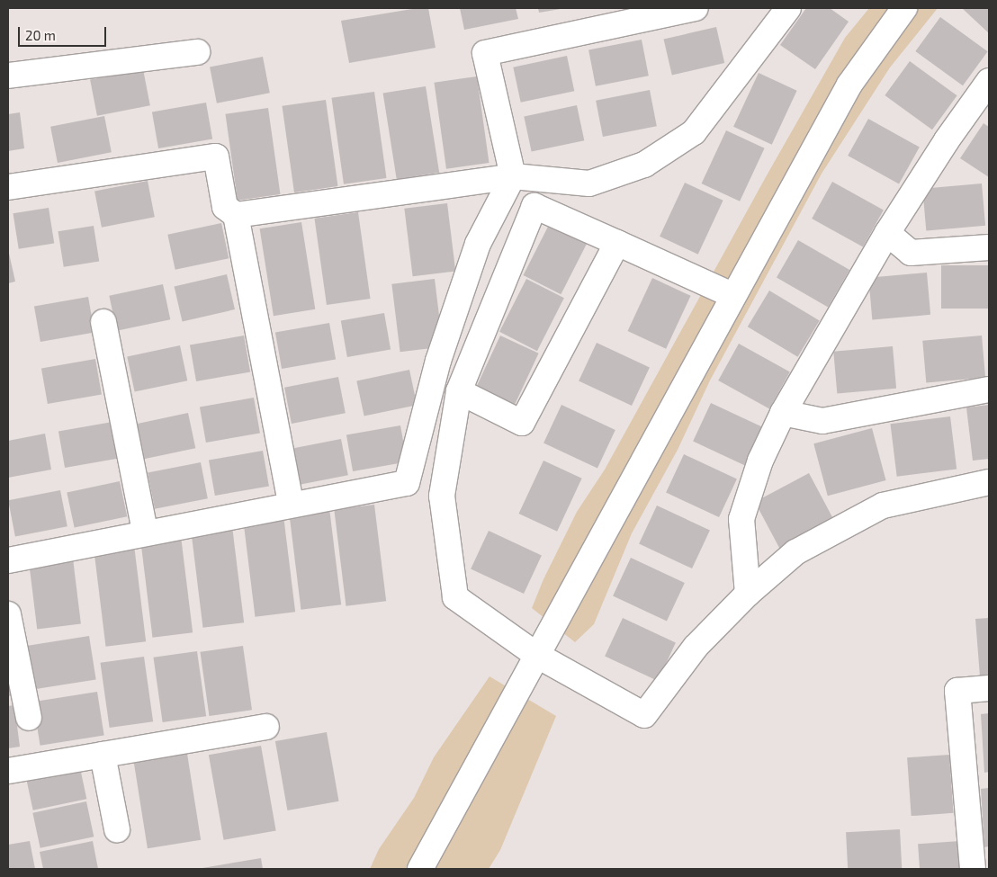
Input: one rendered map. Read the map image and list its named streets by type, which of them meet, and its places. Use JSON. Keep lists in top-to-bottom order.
{
  "scale_bar": "20 m"
}
